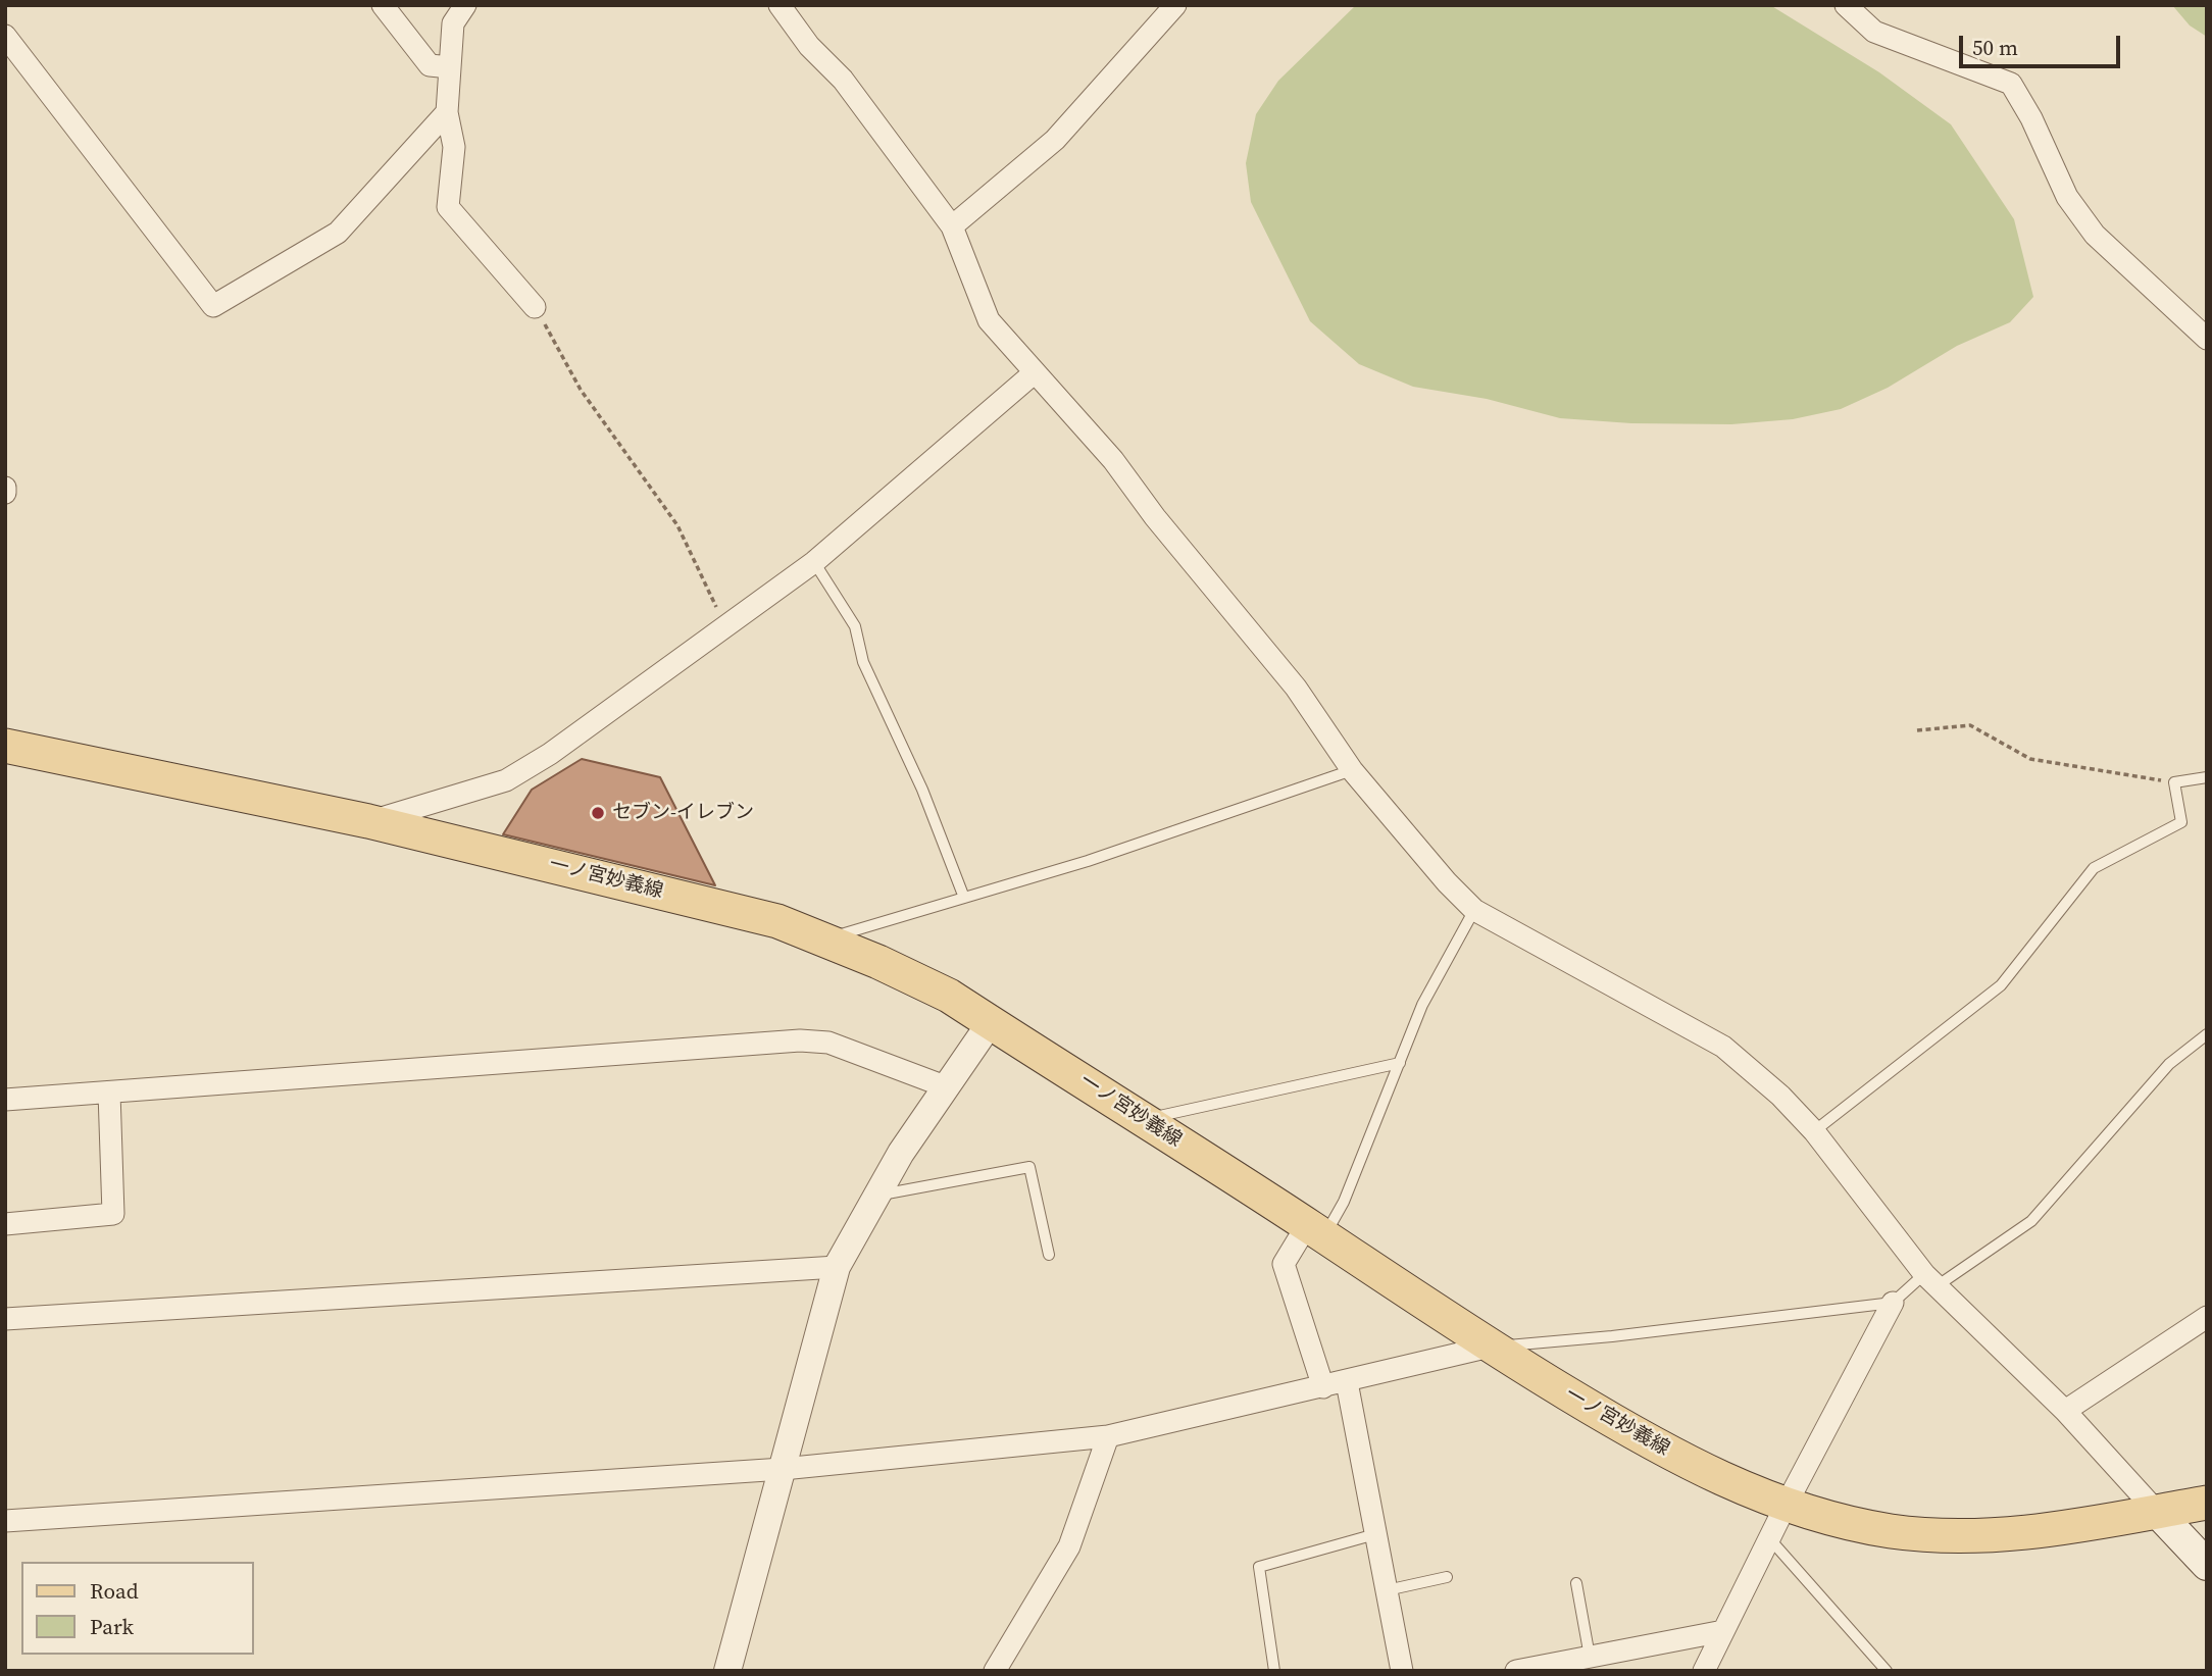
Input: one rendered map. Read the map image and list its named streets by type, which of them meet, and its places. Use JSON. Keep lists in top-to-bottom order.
{
  "streets": {
    "main road": ["一ノ宮妙義線"]
  },
  "places": ["セブン-イレブン"],
  "legend": ["Road", "Park"],
  "scale_bar": "50 m"
}
